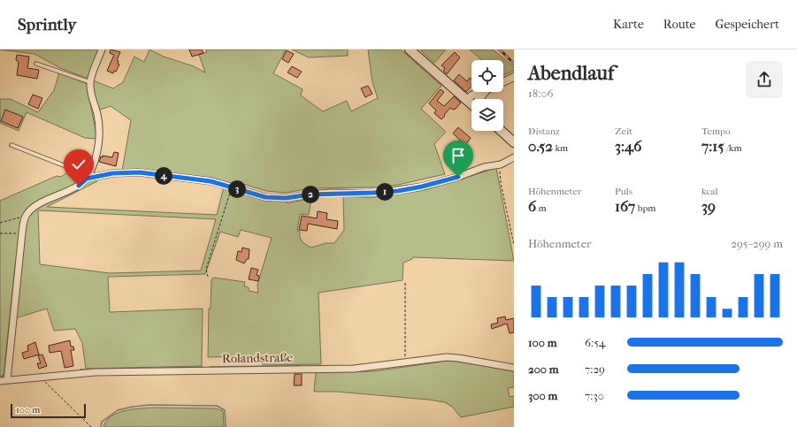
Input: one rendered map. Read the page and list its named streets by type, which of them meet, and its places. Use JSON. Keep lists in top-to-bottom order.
{
  "streets": {
    "street": ["Rolandstraße"]
  },
  "scale_bar": "100 m",
  "page": {
    "header": "Sprintly",
    "nav": ["Karte", "Route", "Gespeichert"],
    "heading": ["Abendlauf", "18:06"],
    "stats": [
      ["Distanz", "0.52 km"],
      ["Zeit", "3:46"],
      ["Tempo", "7:15 /km"],
      ["Höhenmeter", "6 m"],
      ["Puls", "167 bpm"],
      ["kcal", "39"]
    ],
    "pins": [
      "4",
      "3",
      "1",
      "2"
    ],
    "chart": ["Höhenmeter", "295–299 m"],
    "list": [
      {
        "name": "100 m",
        "note": "6:54"
      },
      {
        "name": "200 m",
        "note": "7:29"
      },
      {
        "name": "300 m",
        "note": "7:30"
      }
    ],
    "scale": "100 m"
  }
}
